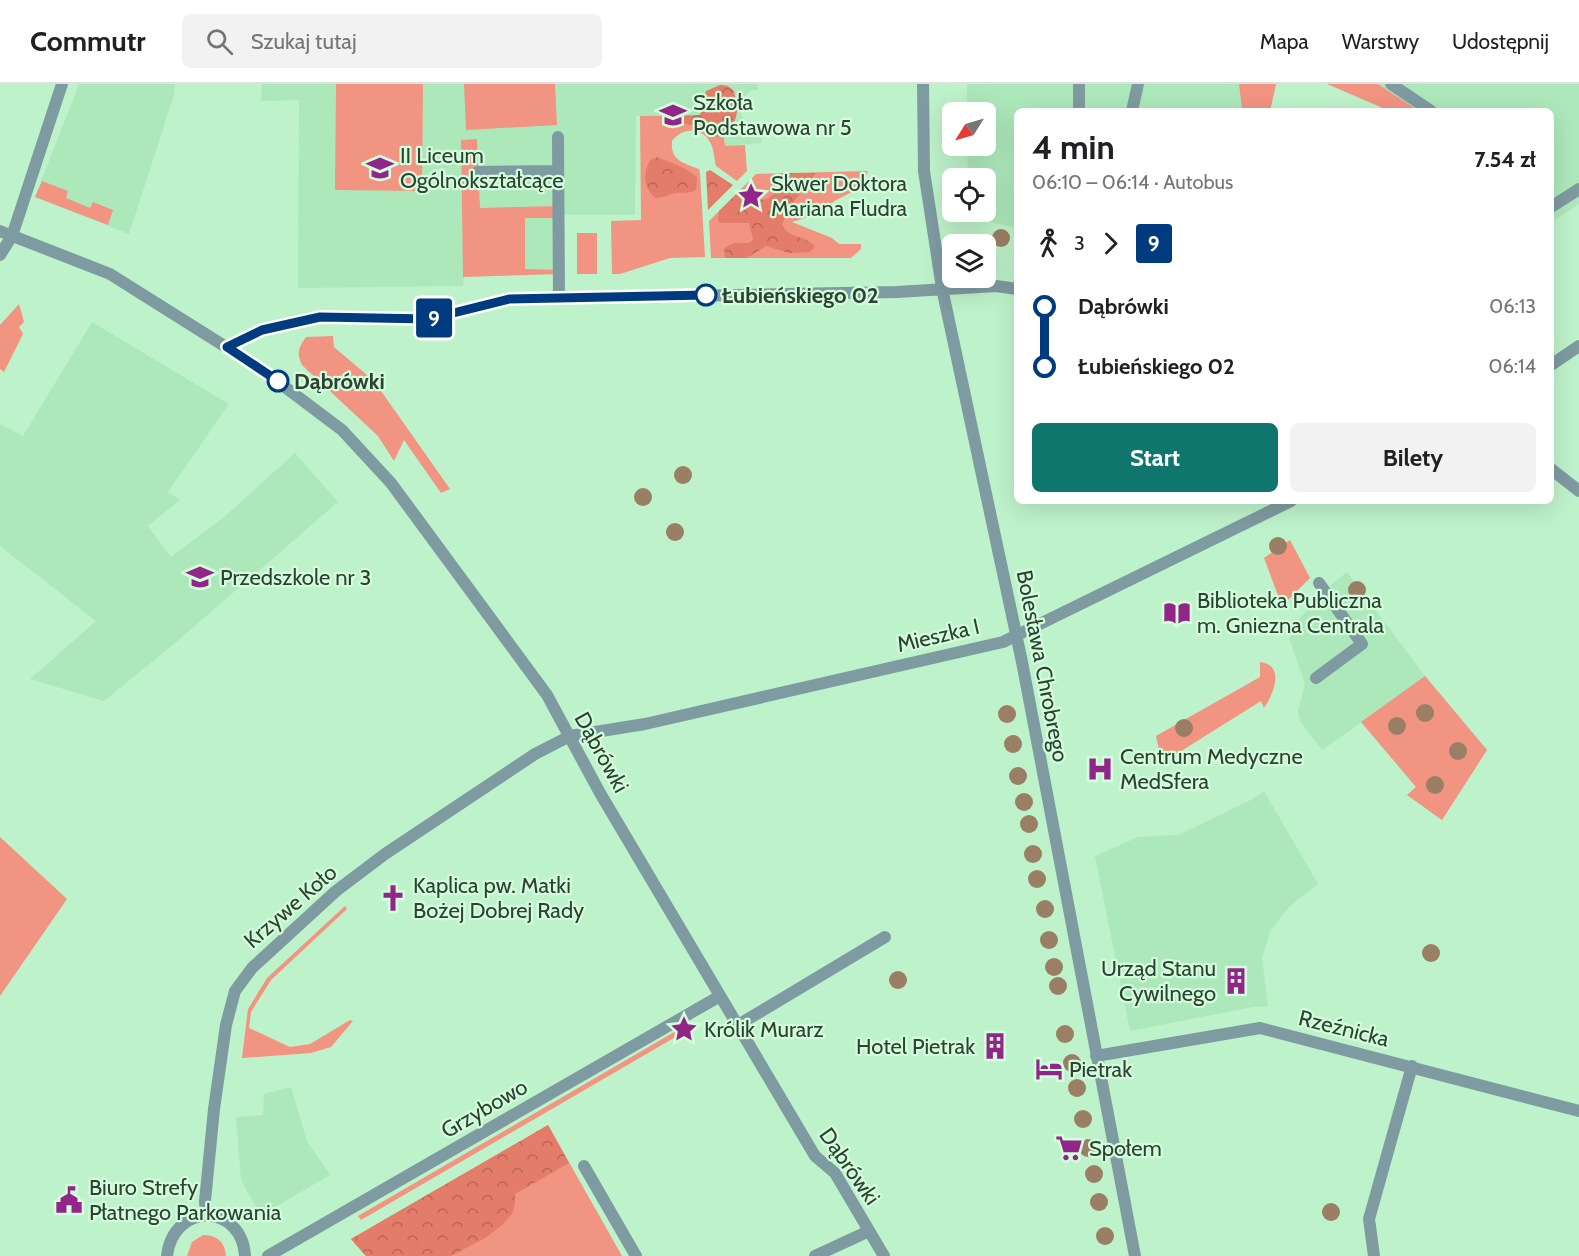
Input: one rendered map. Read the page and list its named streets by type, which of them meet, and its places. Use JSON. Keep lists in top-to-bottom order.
{
  "streets": {
    "street": [
      "Mieszka I",
      "Bolesława Chrobrego",
      "Dąbrówki",
      "Krzywe Koło",
      "Rzeźnicka",
      "Grzybowo"
    ]
  },
  "crossings": [
    ["Mieszka I", "Bolesława Chrobrego"],
    ["Mieszka I", "Dąbrówki"],
    ["Mieszka I", "Krzywe Koło"],
    ["Bolesława Chrobrego", "Rzeźnicka"],
    ["Dąbrówki", "Krzywe Koło"],
    ["Dąbrówki", "Grzybowo"]
  ],
  "places": {
    "school or university": ["Szkoła Podstawowa nr 5", "II Liceum Ogólnokształcące", "Przedszkole nr 3"],
    "place": ["Skwer Doktora Mariana Fludra", "Królik Murarz"],
    "other": ["Łubieńskiego 02", "Dąbrówki"],
    "library": ["Biblioteka Publiczna m. Gniezna Centrala"],
    "hospital": ["Centrum Medyczne MedSfera"],
    "church": ["Kaplica pw. Matki Bożej Dobrej Rady"],
    "building": ["Urząd Stanu Cywilnego", "Hotel Pietrak"],
    "hotel": ["Pietrak"],
    "supermarket": ["Społem"],
    "public building": ["Biuro Strefy Płatnego Parkowania"]
  },
  "lines": ["bus line 9"],
  "north": "bottom left",
  "page": {
    "header": "Commutr",
    "search": "Szukaj tutaj",
    "nav": ["Mapa", "Warstwy", "Udostępnij"],
    "on_map": "9",
    "heading": ["4 min", "06:10 – 06:14 · Autobus", "7.54 zł"],
    "legs": ["3", "9"],
    "list": [
      {
        "name": "Dąbrówki",
        "value": "06:13"
      },
      {
        "name": "Łubieńskiego 02",
        "value": "06:14"
      }
    ],
    "buttons": ["Start", "Bilety"]
  }
}
